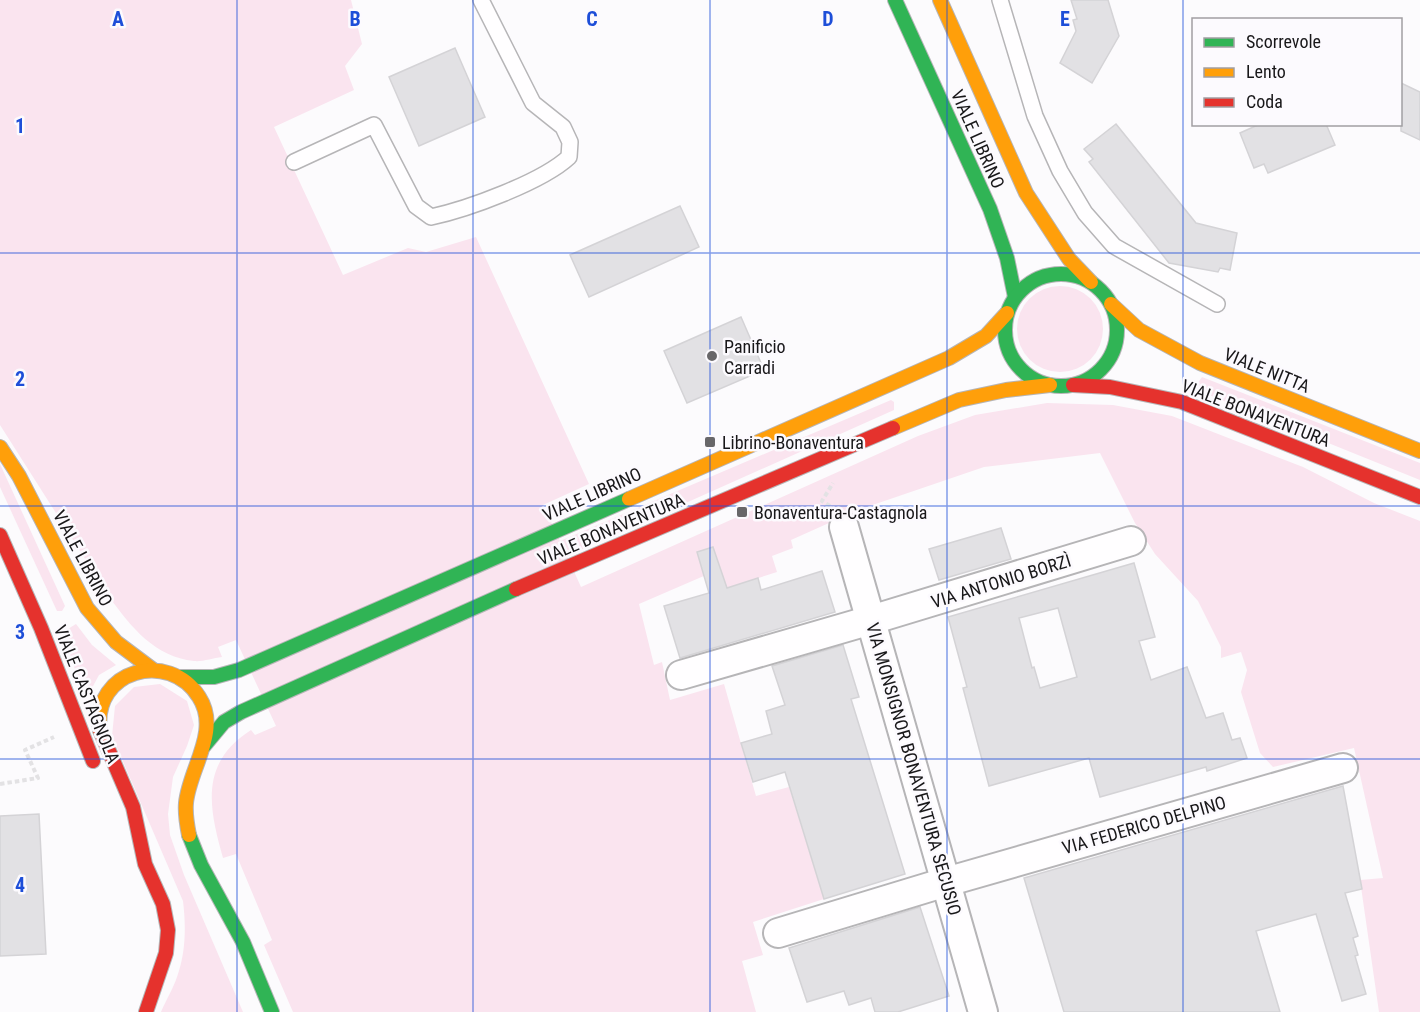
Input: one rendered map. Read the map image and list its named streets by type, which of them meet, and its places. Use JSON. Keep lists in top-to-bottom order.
{
  "streets": {
    "main road": [
      "VIALE LIBRINO",
      "VIALE NITTA",
      "VIALE BONAVENTURA",
      "VIALE CASTAGNOLA"
    ],
    "street": ["VIA ANTONIO BORZÌ", "VIA MONSIGNOR BONAVENTURA SECUSIO", "VIA FEDERICO DELPINO"]
  },
  "crossings": [
    ["VIALE LIBRINO", "VIALE NITTA"],
    ["VIALE LIBRINO", "VIALE BONAVENTURA"],
    ["VIALE NITTA", "VIALE BONAVENTURA"],
    ["VIA ANTONIO BORZÌ", "VIA MONSIGNOR BONAVENTURA SECUSIO"],
    ["VIA MONSIGNOR BONAVENTURA SECUSIO", "VIA FEDERICO DELPINO"]
  ],
  "places": {
    "other": ["Panificio Carradi"],
    "transit": ["Librino-Bonaventura", "Bonaventura-Castagnola"]
  },
  "legend": ["Scorrevole", "Lento", "Coda"],
  "grid": {
    "columns": [
      "A",
      "B",
      "C",
      "D",
      "E"
    ],
    "rows": [
      "1",
      "2",
      "3",
      "4"
    ]
  }
}
